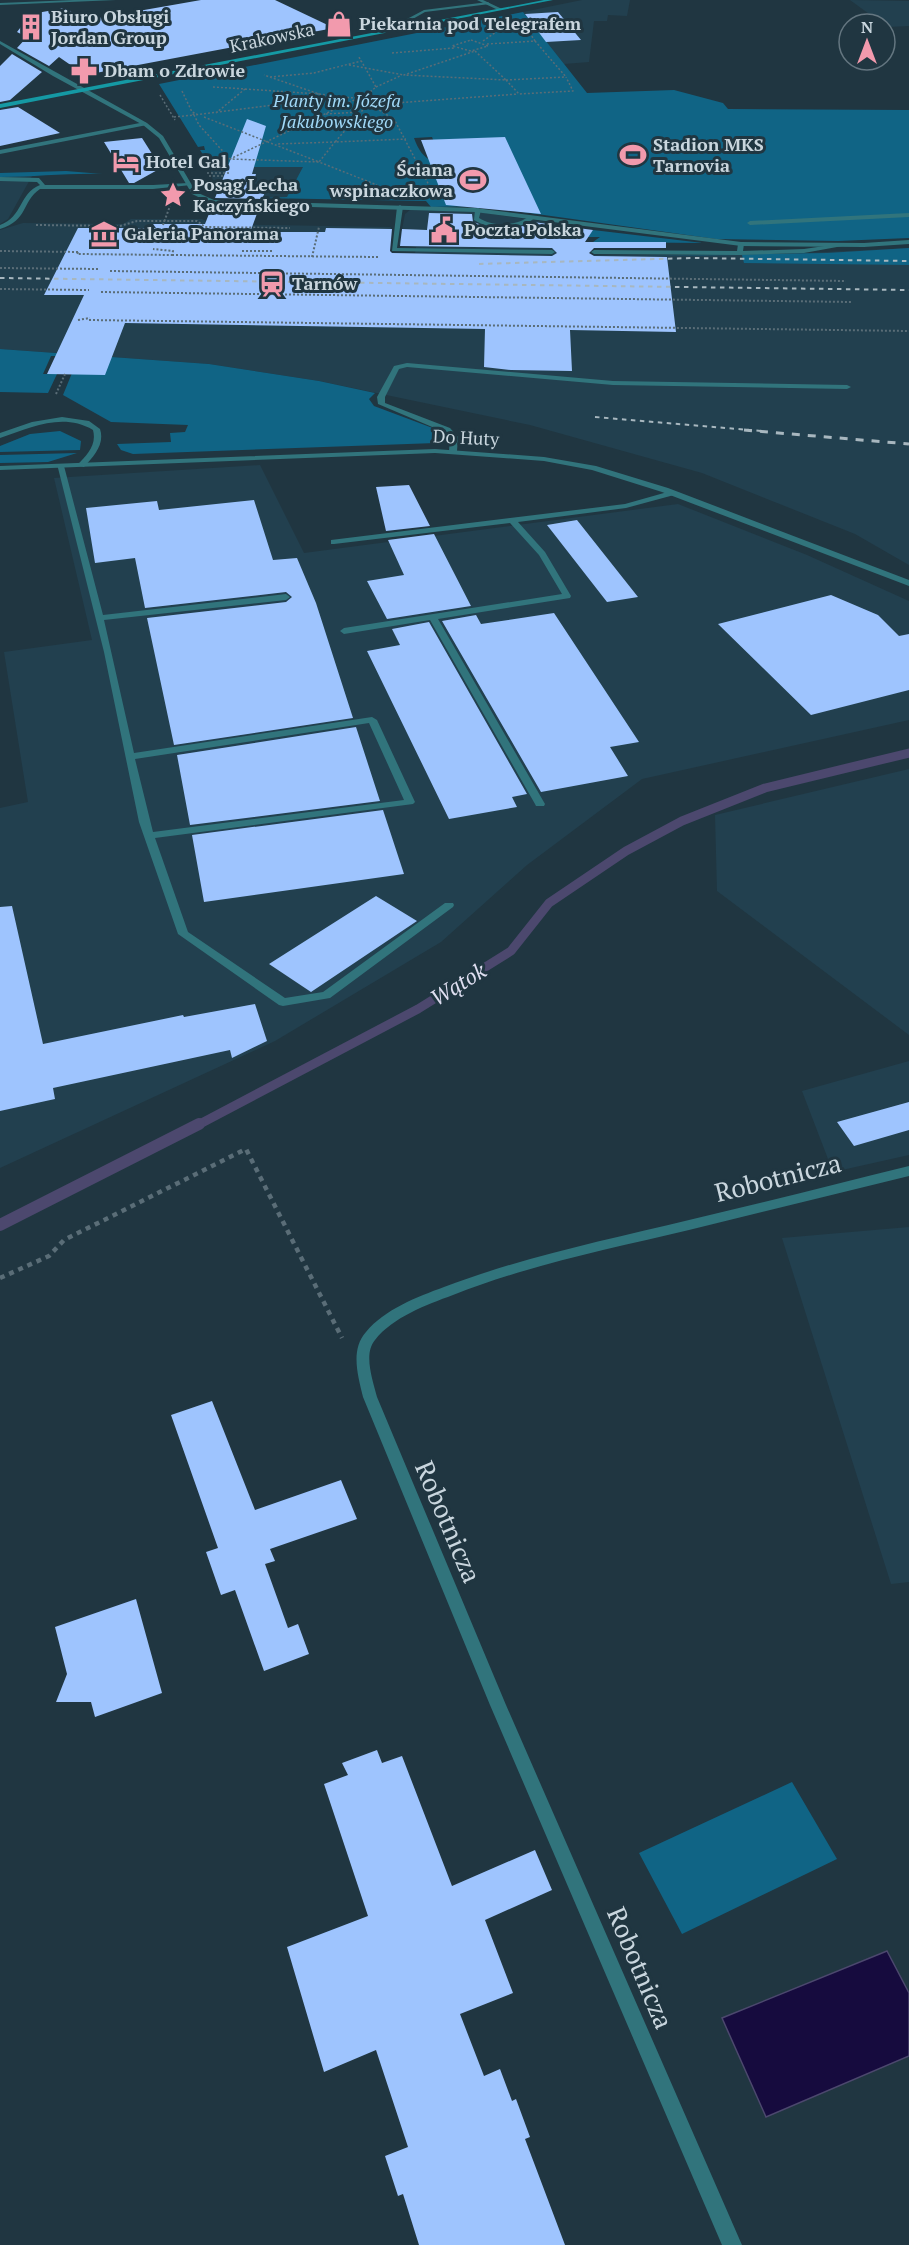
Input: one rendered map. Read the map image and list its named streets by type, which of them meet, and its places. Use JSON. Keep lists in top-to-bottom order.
{
  "streets": {
    "street": ["Krakowska", "Do Huty", "Robotnicza"]
  },
  "water": ["Wątok"],
  "parks": ["Planty im. Józefa Jakubowskiego"],
  "places": {
    "shop": ["Piekarnia pod Telegrafem"],
    "building": ["Biuro Obsługi Jordan Group"],
    "pharmacy": ["Dbam o Zdrowie"],
    "sports": ["Stadion MKS Tarnovia", "Ściana wspinaczkowa"],
    "hotel": ["Hotel Gal"],
    "place": ["Posąg Lecha Kaczyńskiego"],
    "public building": ["Poczta Polska"],
    "museum": ["Galeria Panorama"],
    "station": ["Tarnów"]
  },
  "north": "top"
}
